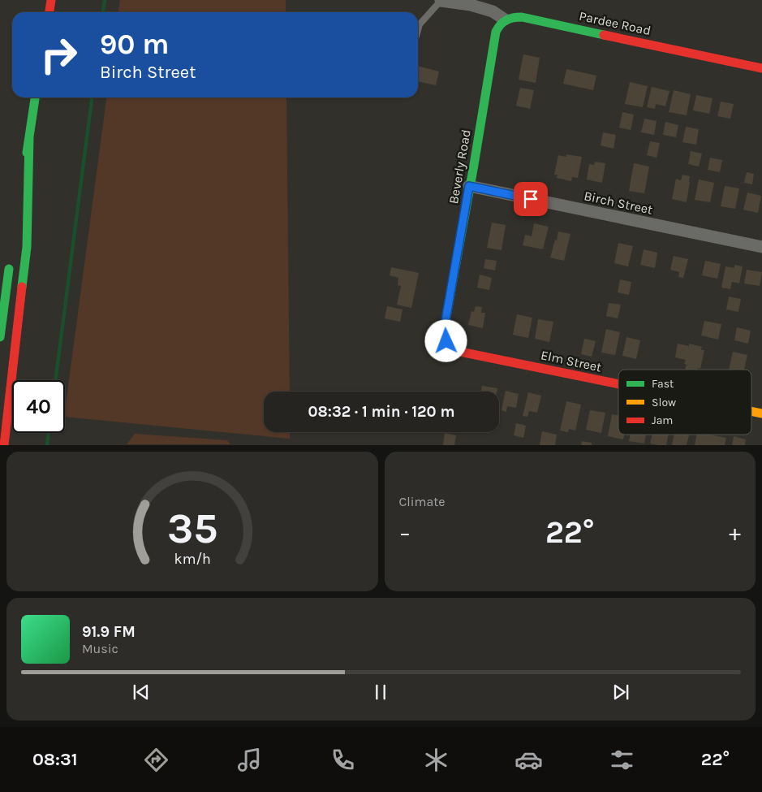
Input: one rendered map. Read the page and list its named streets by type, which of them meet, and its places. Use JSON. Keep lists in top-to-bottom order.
{
  "streets": {
    "main road": ["Pardee Road", "Beverly Road", "Elm Street"],
    "street": ["Birch Street"]
  },
  "crossings": [
    ["Pardee Road", "Beverly Road"],
    ["Beverly Road", "Birch Street"],
    ["Beverly Road", "Elm Street"]
  ],
  "legend": ["Fast", "Slow", "Jam"],
  "page": {
    "turn": ["90 m", "Birch Street"],
    "limit": "40",
    "trip": "08:32 · 1 min · 120 m",
    "tile": "Climate",
    "heat": ["−", "22°", "+"],
    "song": ["91.9 FM", "Music"],
    "tabs": ["08:31", "22°"],
    "gauge": ["35", "km/h"]
  }
}
